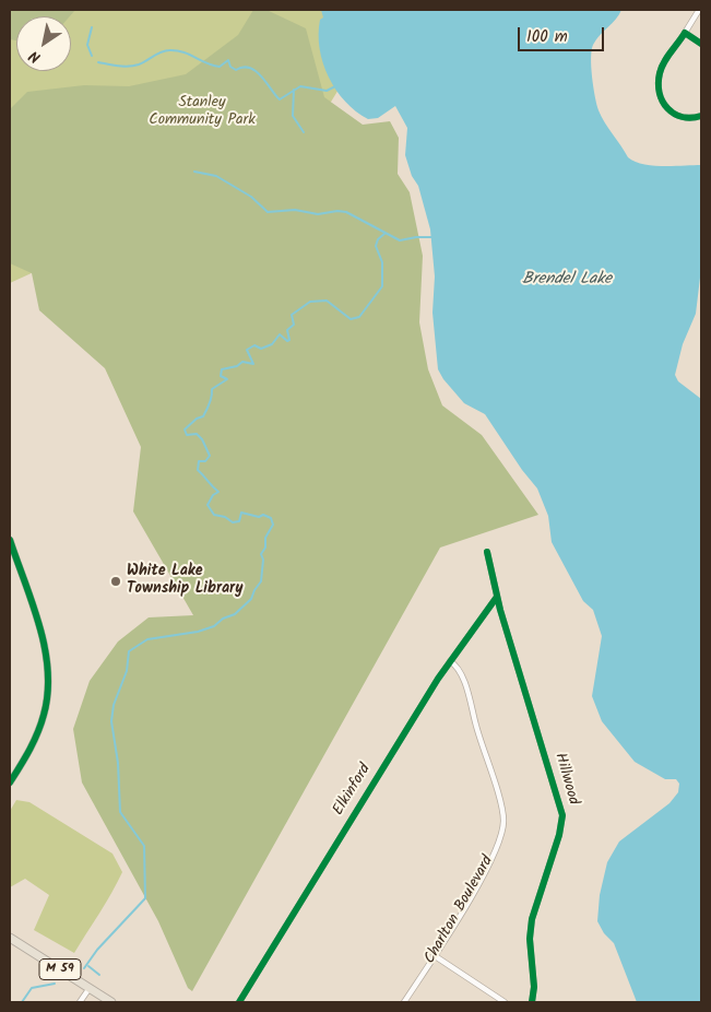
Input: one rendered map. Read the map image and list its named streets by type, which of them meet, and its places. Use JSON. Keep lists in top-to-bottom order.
{
  "streets": {
    "highway": ["M 59"],
    "street": ["Hillwood", "Elkinford", "Charlton Boulevard"]
  },
  "crossings": [
    ["Hillwood", "Elkinford"],
    ["Elkinford", "Charlton Boulevard"]
  ],
  "water": ["Brendel Lake"],
  "parks": ["Stanley Community Park"],
  "places": ["White Lake Township Library"],
  "scale_bar": "100 m",
  "north": "bottom left"
}
